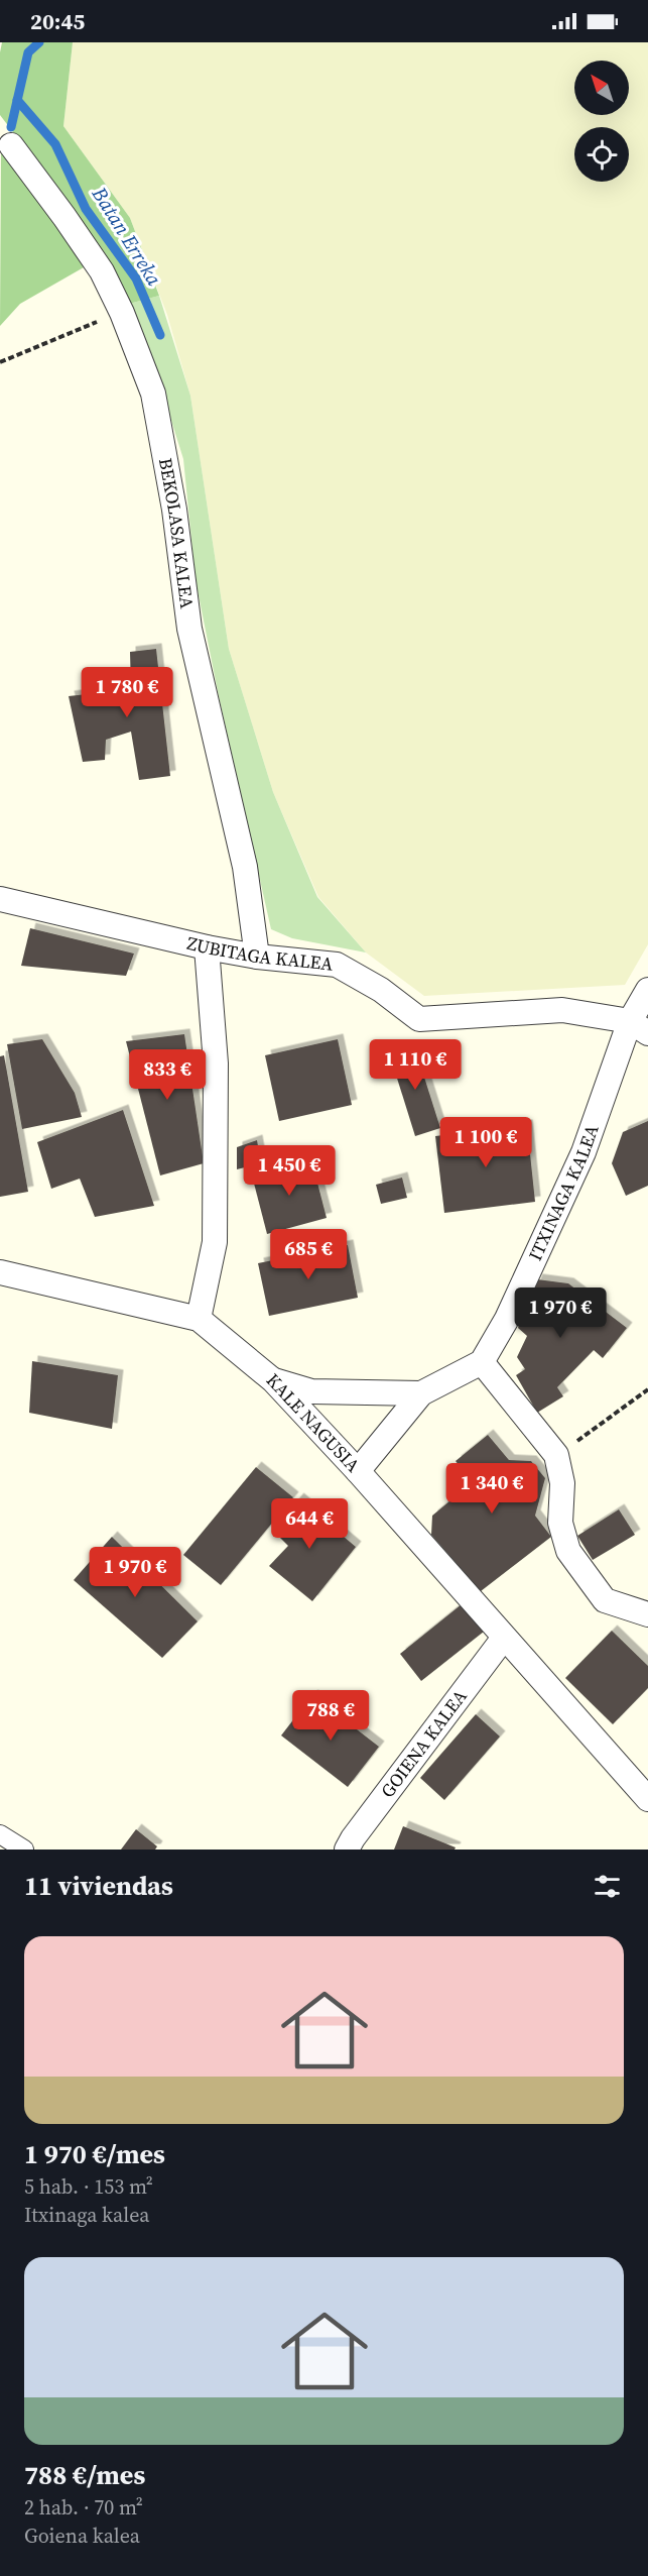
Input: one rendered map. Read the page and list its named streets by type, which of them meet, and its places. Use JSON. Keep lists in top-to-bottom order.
{
  "streets": {
    "street": [
      "BEKOLASA KALEA",
      "ZUBITAGA KALEA",
      "ITXINAGA KALEA",
      "KALE NAGUSIA",
      "GOIENA KALEA"
    ]
  },
  "crossings": [
    ["BEKOLASA KALEA", "ZUBITAGA KALEA"],
    ["ZUBITAGA KALEA", "ITXINAGA KALEA"],
    ["KALE NAGUSIA", "GOIENA KALEA"]
  ],
  "water": ["Batan Erreka"],
  "north": "top left",
  "page": {
    "status": "20:45",
    "price": [
      "1 780 €",
      "1 110 €",
      "833 €",
      "1 100 €",
      "1 450 €",
      "685 €",
      "1 970 €",
      "1 340 €",
      "644 €",
      "1 970 €",
      "788 €"
    ],
    "heading": "11 viviendas",
    "list": [
      {
        "name": "1 970 €/mes",
        "note": "5 hab. · 153 m² · Itxinaga kalea"
      },
      {
        "name": "788 €/mes",
        "note": "2 hab. · 70 m² · Goiena kalea"
      }
    ]
  }
}
